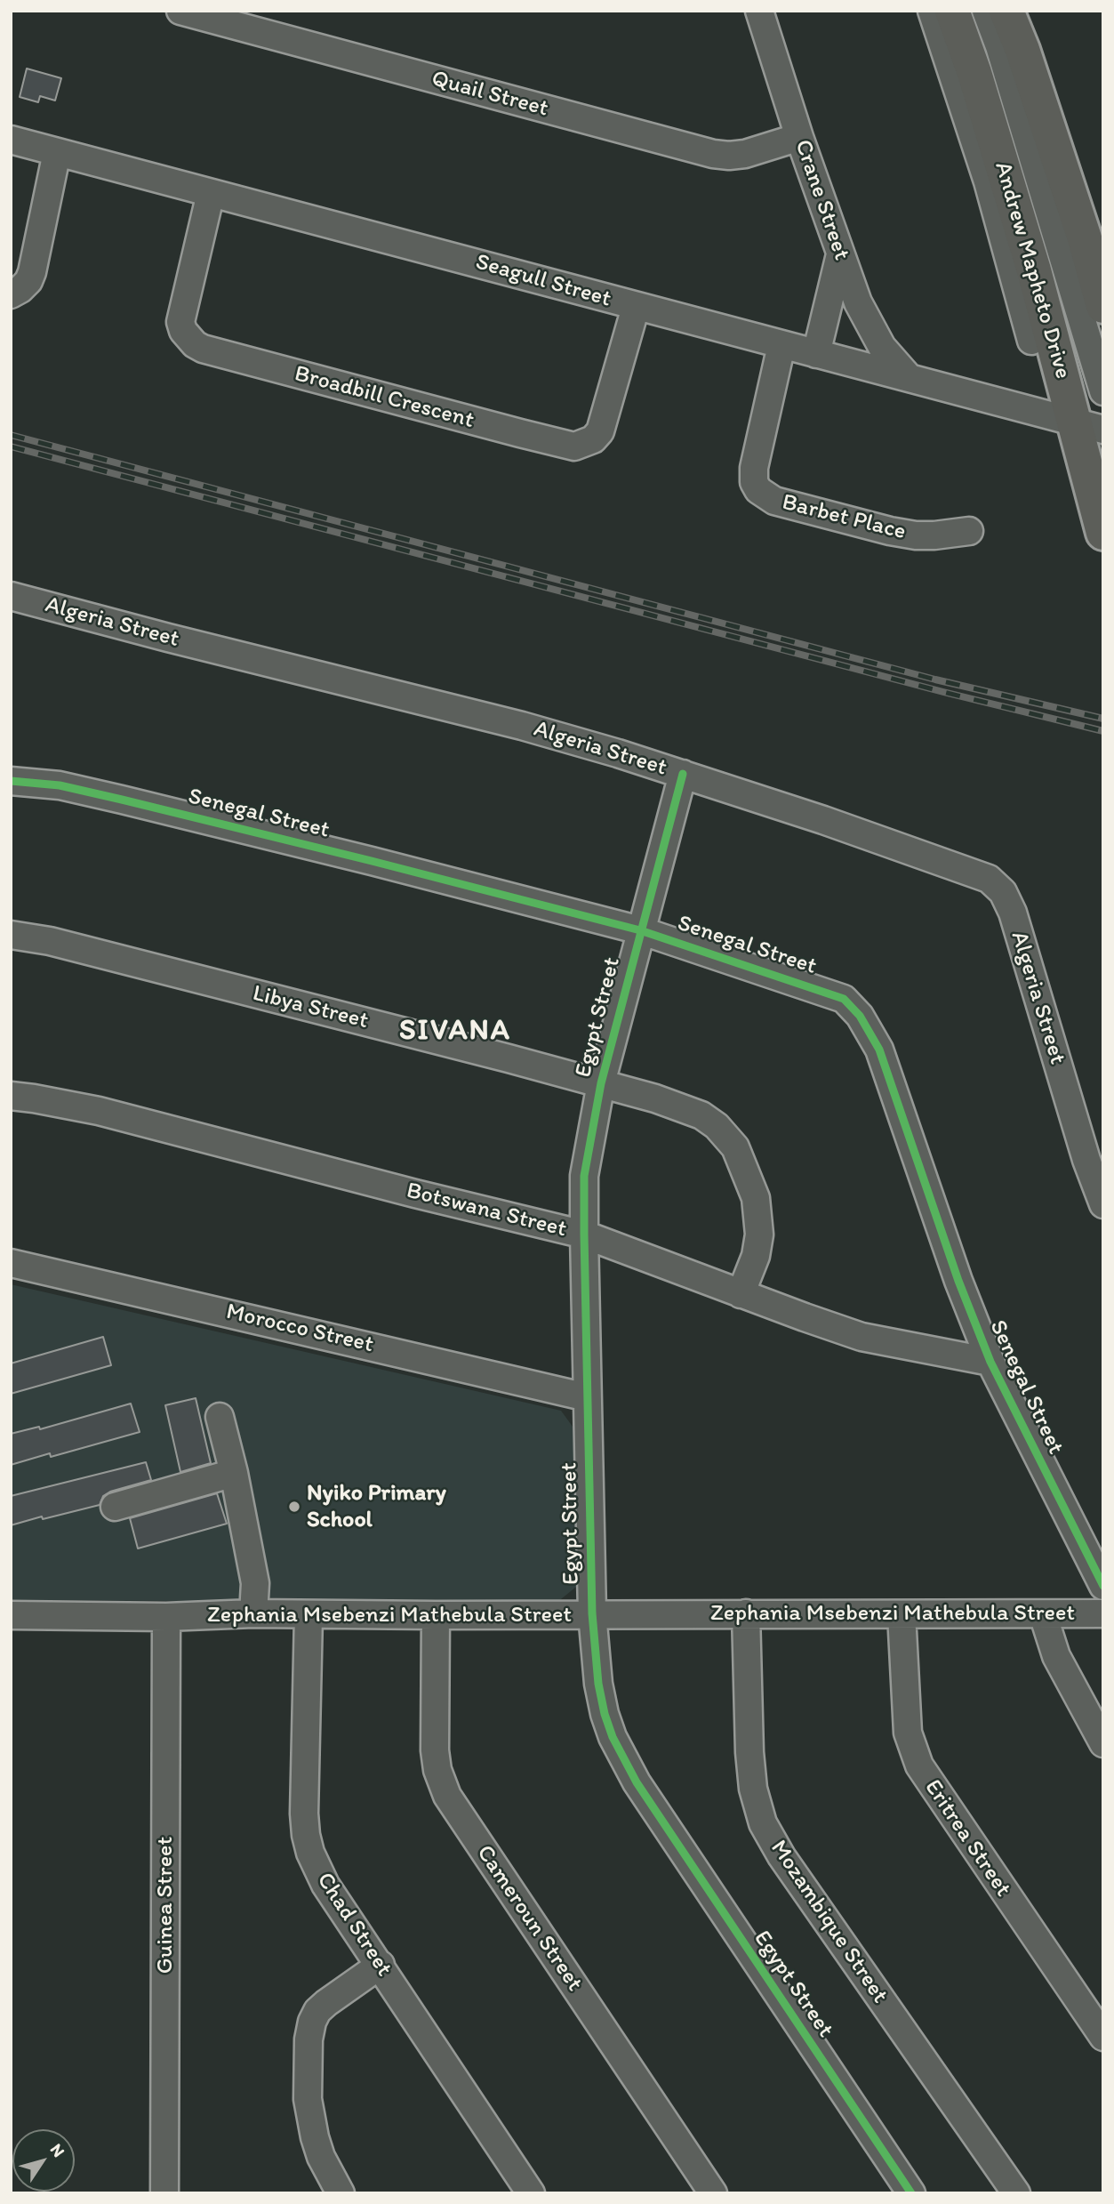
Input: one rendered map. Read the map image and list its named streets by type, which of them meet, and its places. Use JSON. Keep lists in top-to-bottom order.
{
  "streets": {
    "main road": ["Andrew Mapheto Drive"],
    "street": [
      "Quail Street",
      "Crane Street",
      "Seagull Street",
      "Broadbill Crescent",
      "Barbet Place",
      "Algeria Street",
      "Senegal Street",
      "Libya Street",
      "Egypt Street",
      "Botswana Street",
      "Morocco Street",
      "Zephania Msebenzi Mathebula Street",
      "Eritrea Street",
      "Guinea Street",
      "Cameroun Street",
      "Mozambique Street",
      "Chad Street"
    ]
  },
  "crossings": [
    ["Quail Street", "Crane Street"],
    ["Crane Street", "Seagull Street"],
    ["Andrew Mapheto Drive", "Seagull Street"],
    ["Seagull Street", "Broadbill Crescent"],
    ["Seagull Street", "Barbet Place"],
    ["Algeria Street", "Egypt Street"],
    ["Senegal Street", "Egypt Street"],
    ["Senegal Street", "Botswana Street"],
    ["Libya Street", "Egypt Street"],
    ["Libya Street", "Botswana Street"],
    ["Egypt Street", "Botswana Street"],
    ["Egypt Street", "Morocco Street"],
    ["Egypt Street", "Zephania Msebenzi Mathebula Street"],
    ["Zephania Msebenzi Mathebula Street", "Eritrea Street"],
    ["Zephania Msebenzi Mathebula Street", "Guinea Street"],
    ["Zephania Msebenzi Mathebula Street", "Cameroun Street"],
    ["Zephania Msebenzi Mathebula Street", "Mozambique Street"],
    ["Zephania Msebenzi Mathebula Street", "Chad Street"]
  ],
  "districts": ["SIVANA"],
  "places": ["Nyiko Primary School"],
  "north": "top right"
}
